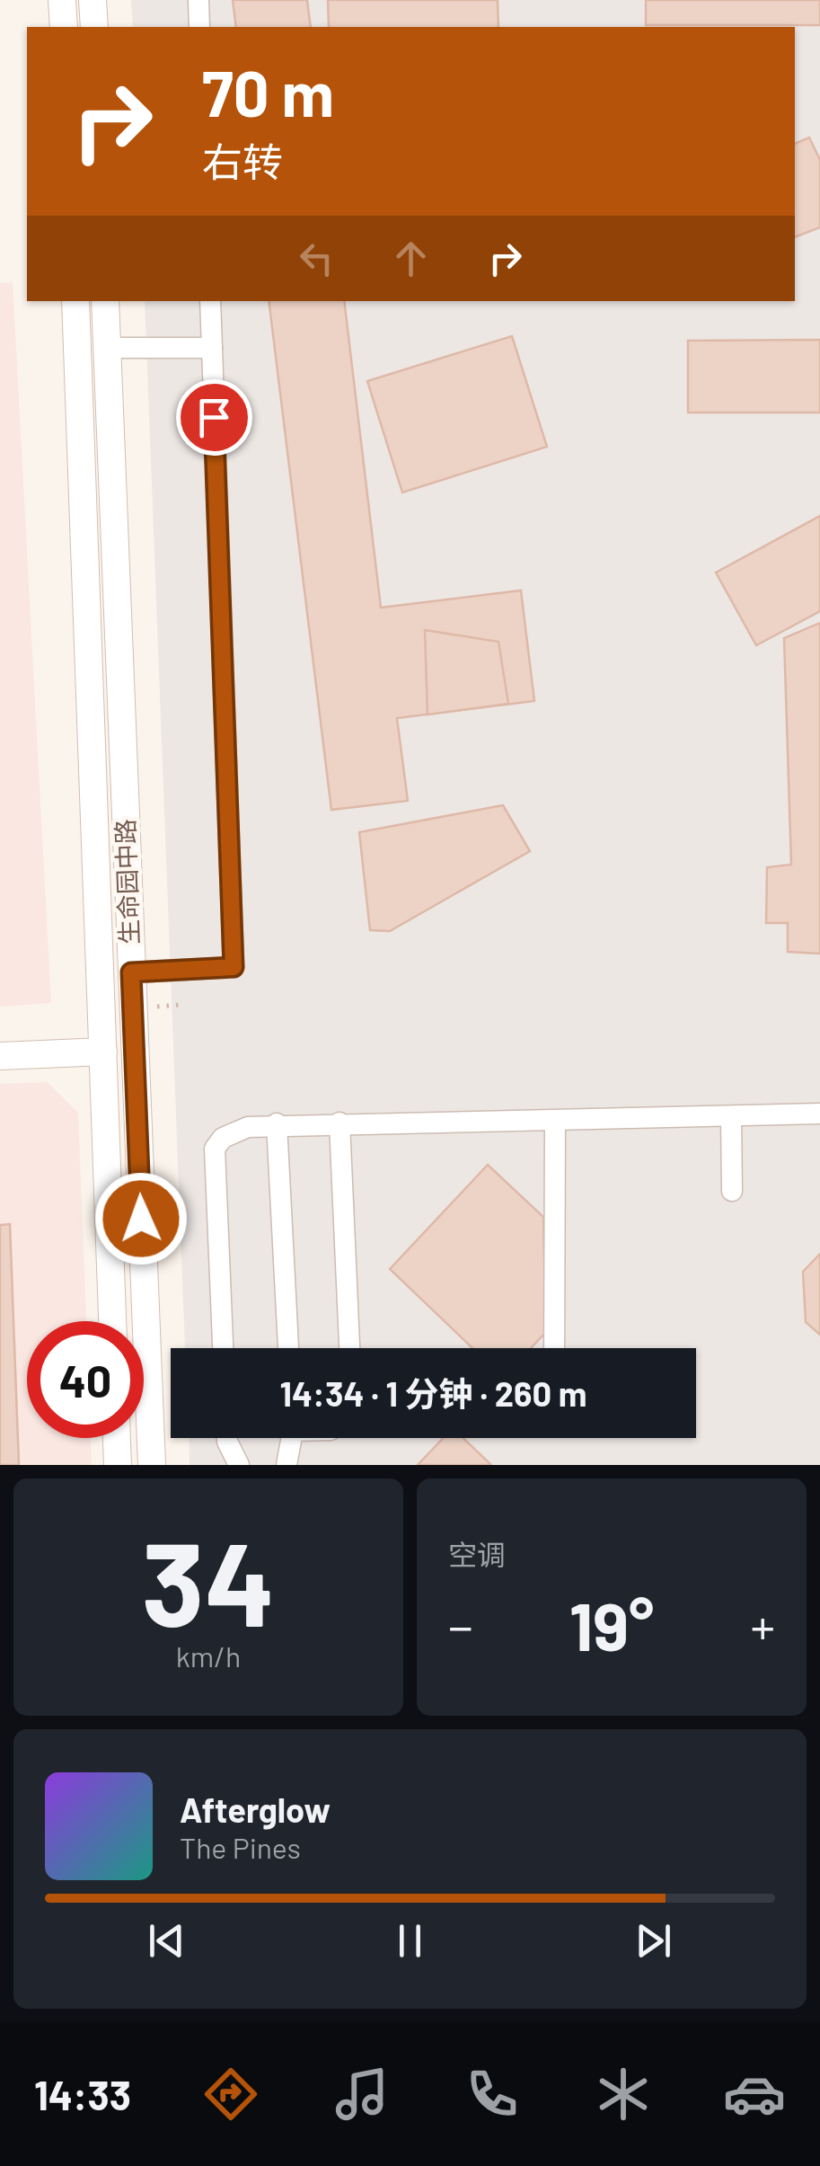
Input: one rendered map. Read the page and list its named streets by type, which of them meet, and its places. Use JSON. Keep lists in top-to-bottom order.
{
  "streets": {
    "street": ["生命园中路"]
  },
  "page": {
    "turn": ["70 m", "右转"],
    "limit": "40",
    "trip": "14:34 · 1 分钟 · 260 m",
    "tile": [
      ["34", "km/h"],
      "空调"
    ],
    "heat": ["−", "19°", "+"],
    "song": ["Afterglow", "The Pines"],
    "tabs": "14:33"
  }
}
